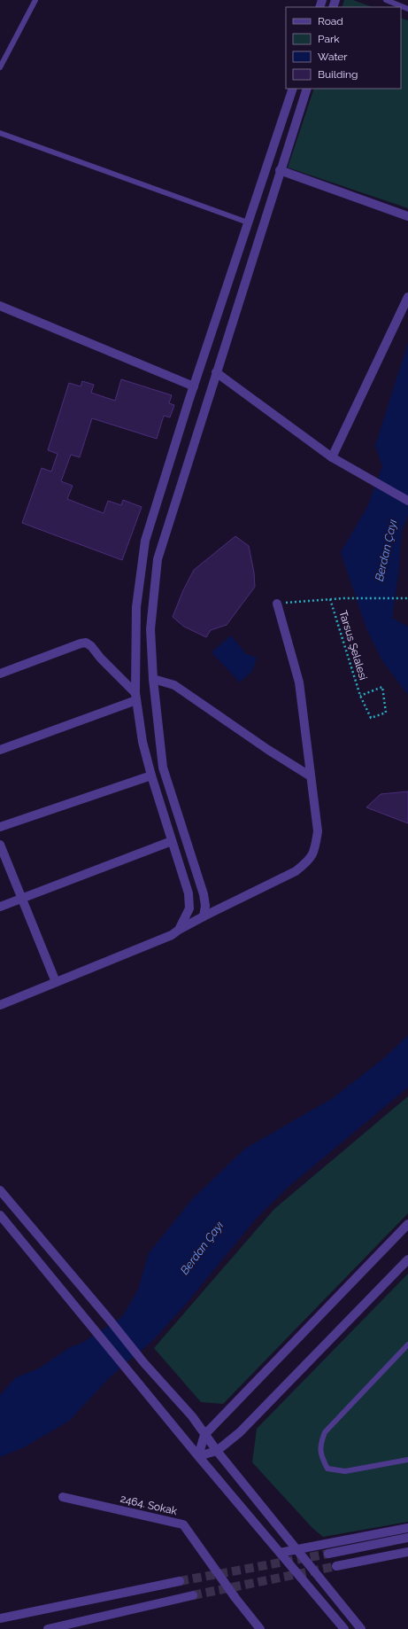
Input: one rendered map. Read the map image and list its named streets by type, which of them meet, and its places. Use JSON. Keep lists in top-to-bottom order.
{
  "streets": {
    "street": ["2464. Sokak"],
    "path": ["Tarsus Şelalesi"]
  },
  "water": ["Berdan Çayı"],
  "legend": [
    "Road",
    "Park",
    "Water",
    "Building"
  ]
}
